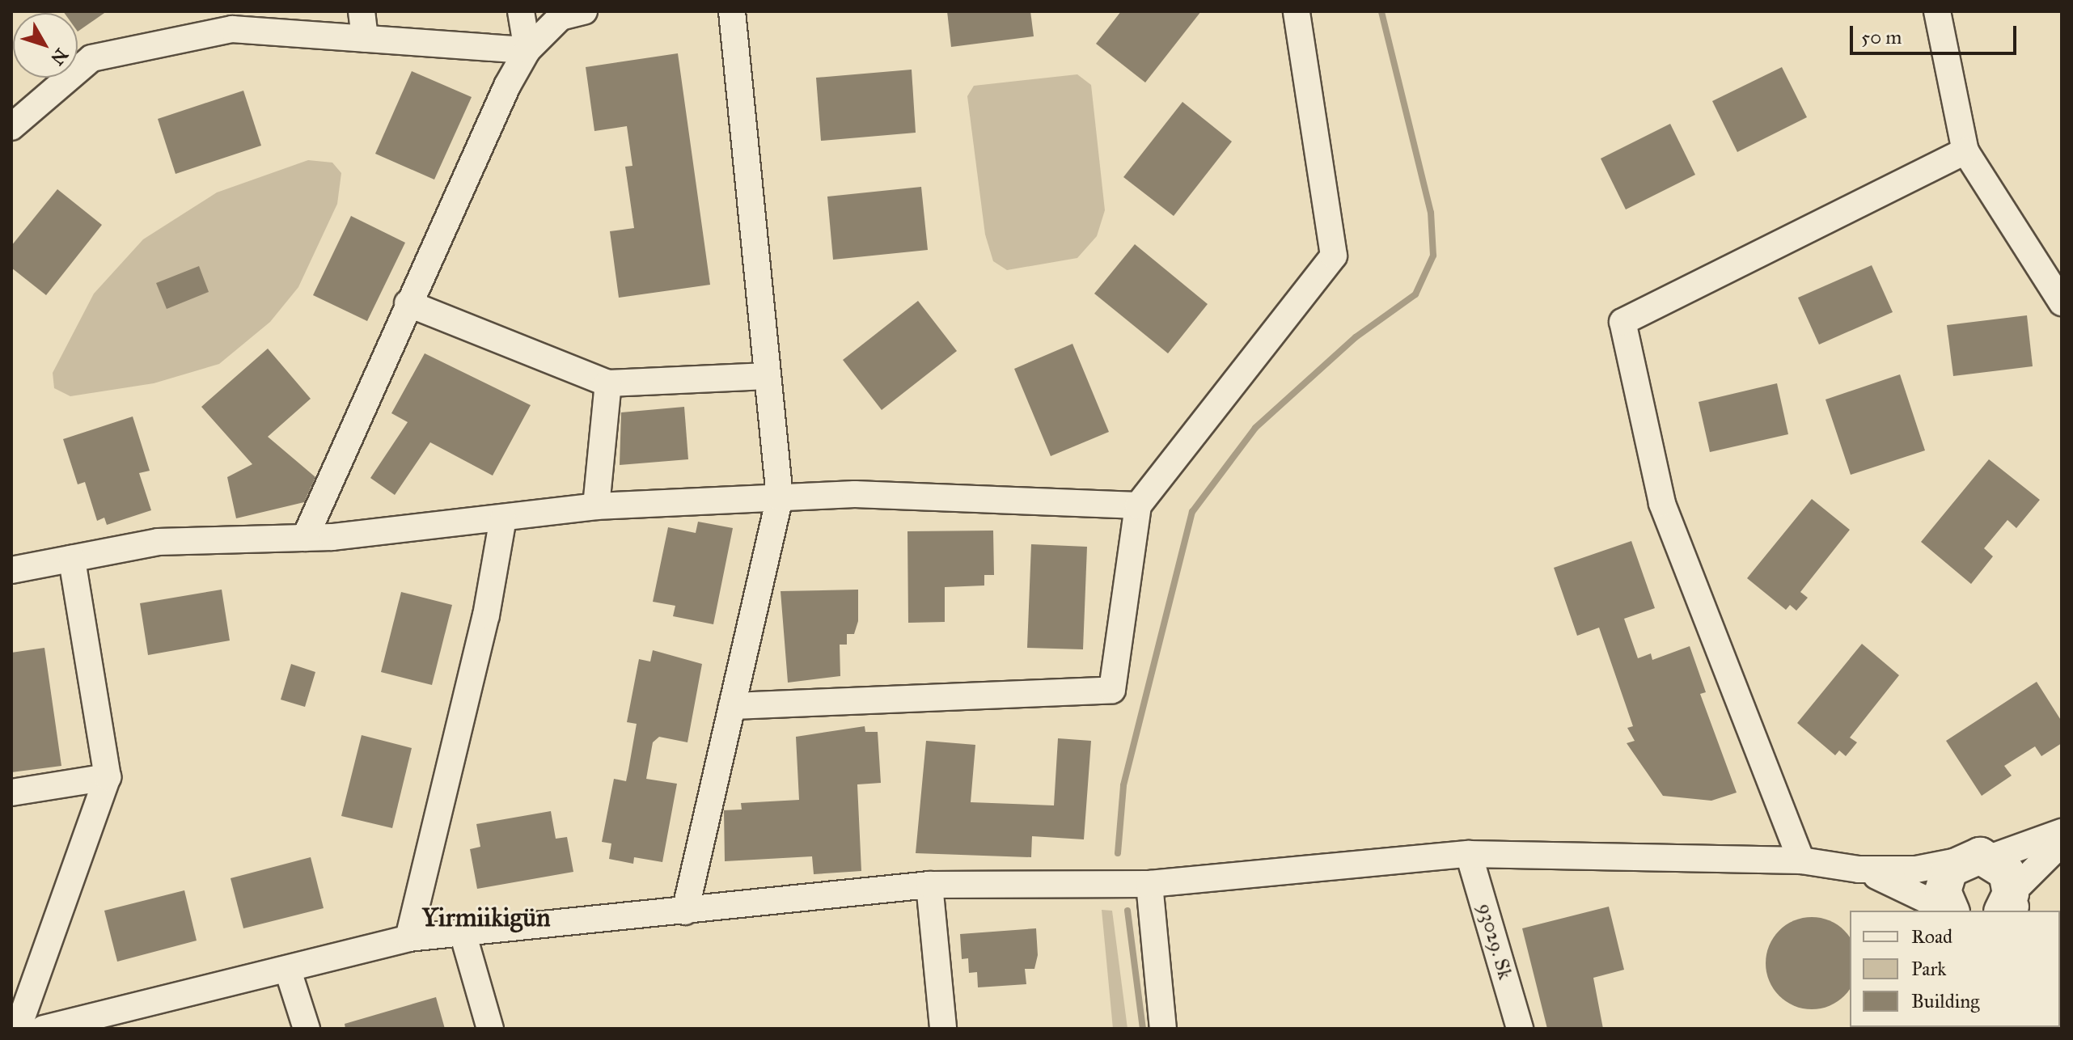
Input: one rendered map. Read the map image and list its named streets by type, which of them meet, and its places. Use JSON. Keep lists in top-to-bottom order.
{
  "streets": {
    "street": ["93029. Sk"]
  },
  "districts": ["Yirmiikigün"],
  "legend": ["Road", "Park", "Building"],
  "scale_bar": "50 m",
  "north": "bottom right"
}
